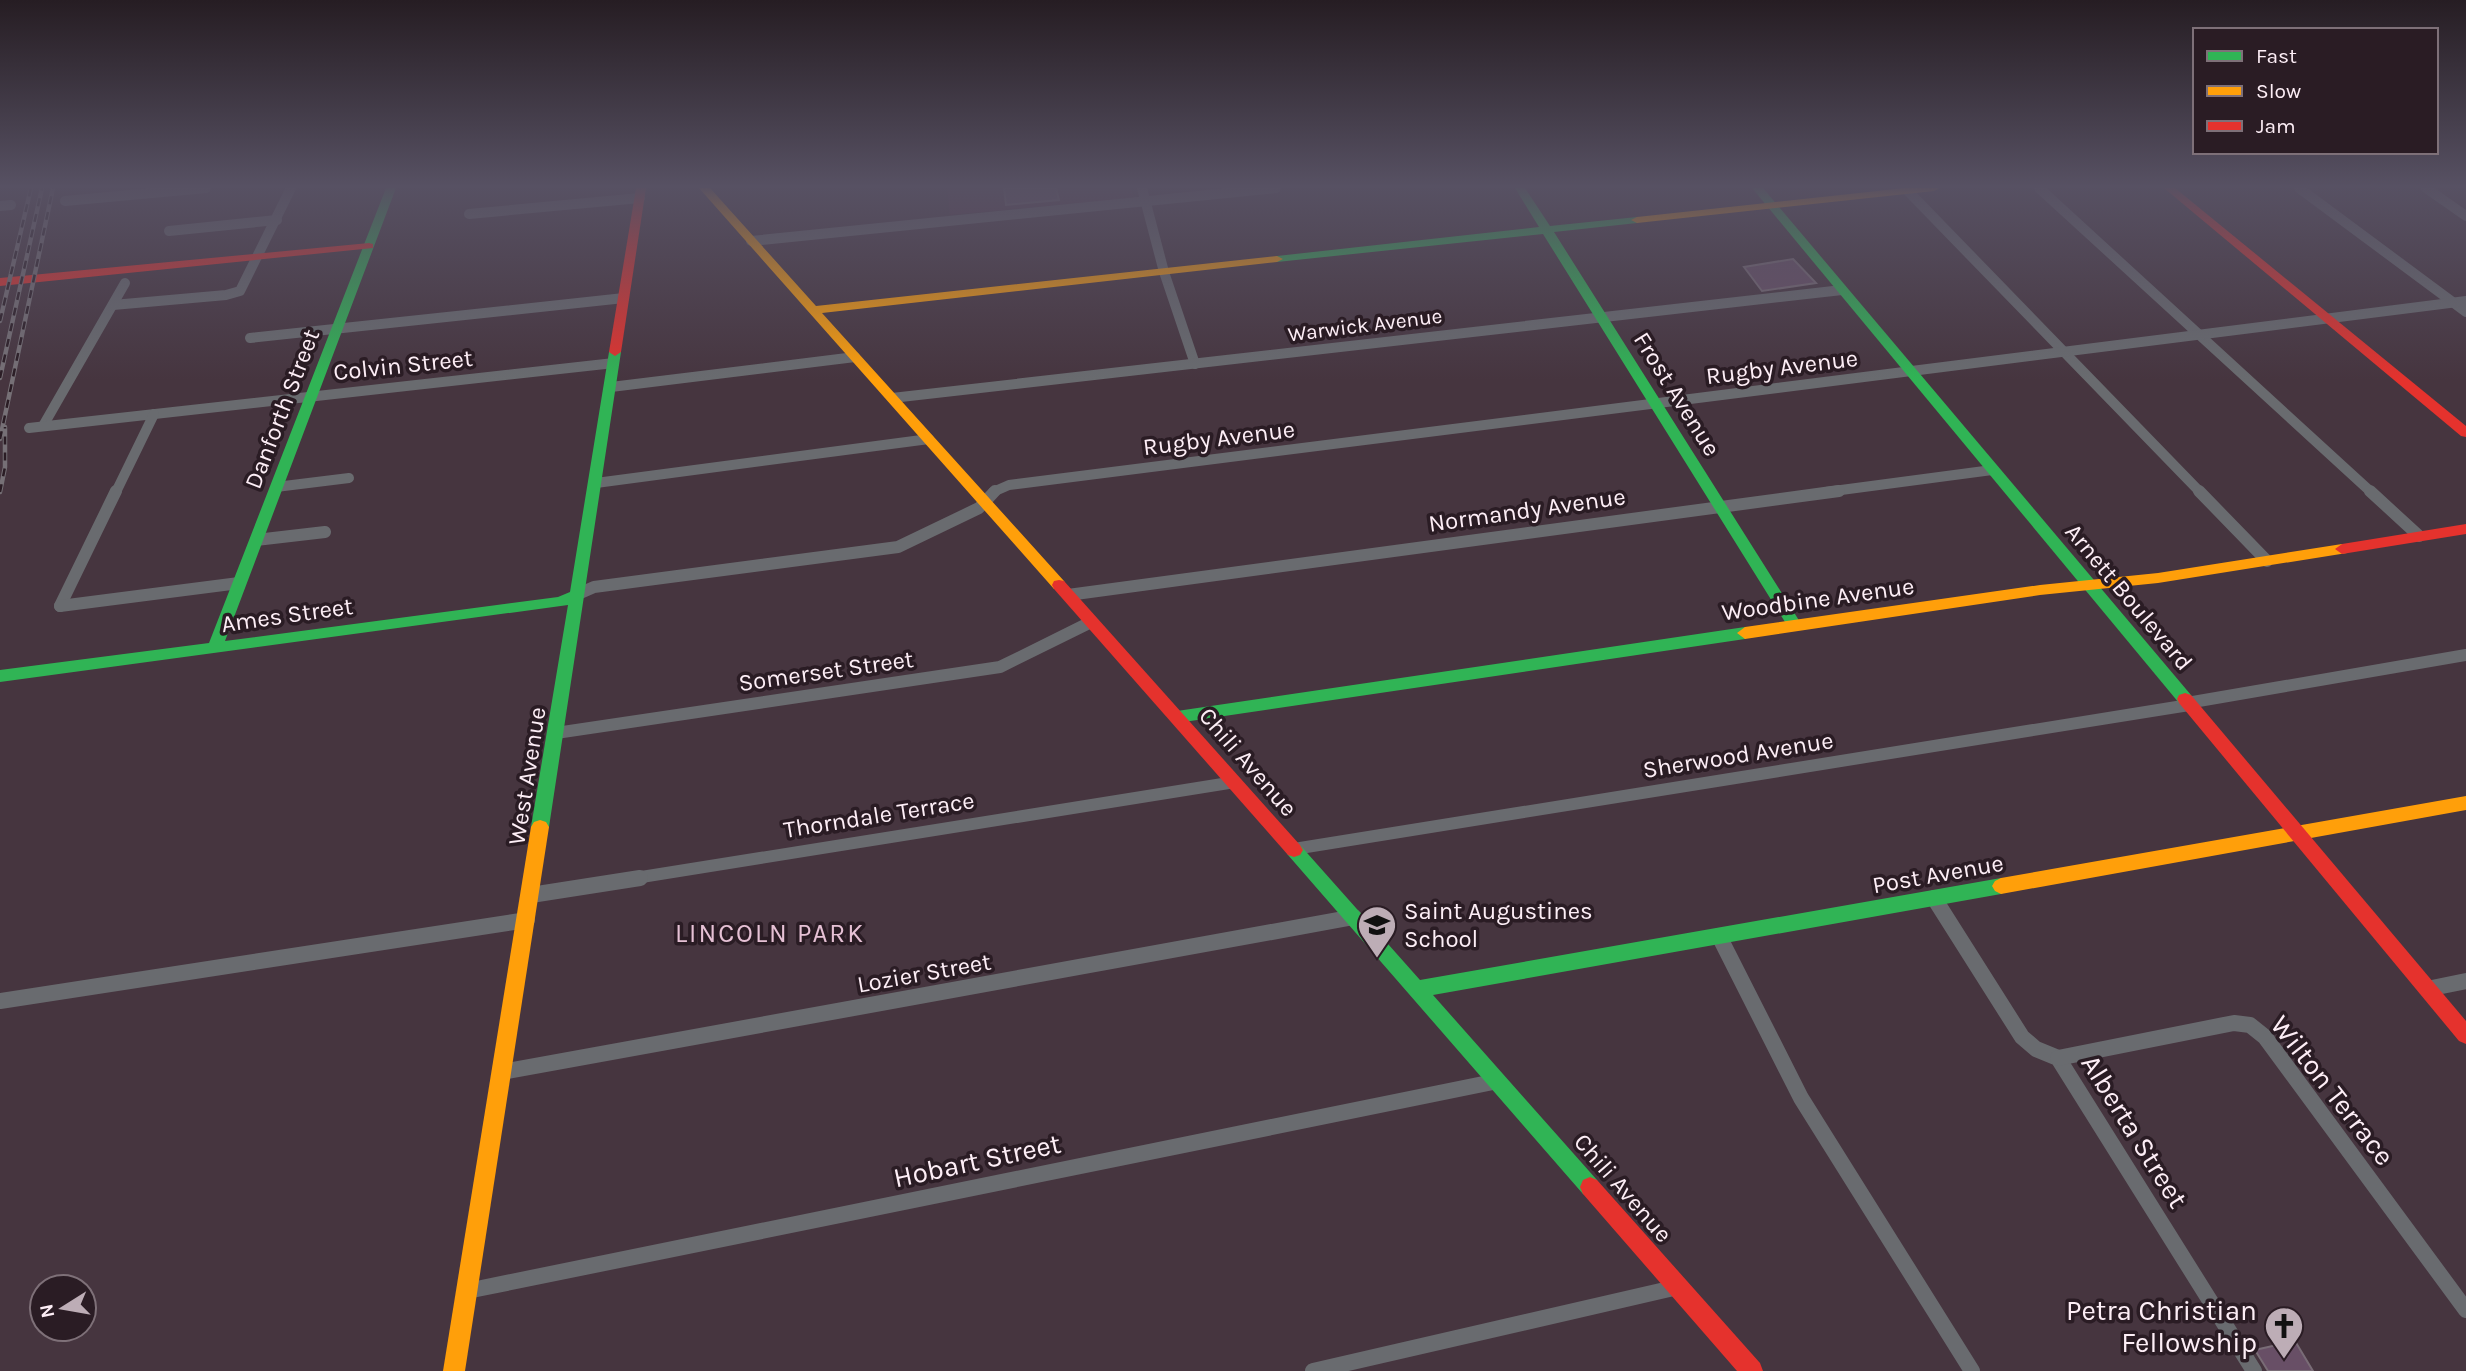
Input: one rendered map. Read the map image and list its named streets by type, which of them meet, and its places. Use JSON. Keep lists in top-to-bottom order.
{
  "streets": {
    "street": [
      "Warwick Avenue",
      "Colvin Street",
      "Rugby Avenue",
      "Frost Avenue",
      "Danforth Street",
      "Normandy Avenue",
      "Arnett Boulevard",
      "Woodbine Avenue",
      "Ames Street",
      "Somerset Street",
      "Sherwood Avenue",
      "Chili Avenue",
      "West Avenue",
      "Thorndale Terrace",
      "Post Avenue",
      "Lozier Street",
      "Wilton Terrace",
      "Alberta Street",
      "Hobart Street"
    ]
  },
  "crossings": [
    ["Warwick Avenue", "Frost Avenue"],
    ["Warwick Avenue", "Arnett Boulevard"],
    ["Warwick Avenue", "Chili Avenue"],
    ["Colvin Street", "Danforth Street"],
    ["Colvin Street", "West Avenue"],
    ["Rugby Avenue", "Frost Avenue"],
    ["Rugby Avenue", "Arnett Boulevard"],
    ["Rugby Avenue", "Ames Street"],
    ["Rugby Avenue", "Chili Avenue"],
    ["Rugby Avenue", "West Avenue"],
    ["Frost Avenue", "Normandy Avenue"],
    ["Frost Avenue", "Woodbine Avenue"],
    ["Danforth Street", "Ames Street"],
    ["Normandy Avenue", "Arnett Boulevard"],
    ["Normandy Avenue", "Chili Avenue"],
    ["Arnett Boulevard", "Woodbine Avenue"],
    ["Arnett Boulevard", "Sherwood Avenue"],
    ["Arnett Boulevard", "Post Avenue"],
    ["Woodbine Avenue", "Chili Avenue"],
    ["Ames Street", "West Avenue"],
    ["Somerset Street", "Chili Avenue"],
    ["Somerset Street", "West Avenue"],
    ["Sherwood Avenue", "Chili Avenue"],
    ["Chili Avenue", "Thorndale Terrace"],
    ["Chili Avenue", "Post Avenue"],
    ["Chili Avenue", "Lozier Street"],
    ["Chili Avenue", "Hobart Street"],
    ["West Avenue", "Thorndale Terrace"],
    ["West Avenue", "Lozier Street"],
    ["West Avenue", "Hobart Street"],
    ["Post Avenue", "Alberta Street"],
    ["Wilton Terrace", "Alberta Street"]
  ],
  "districts": ["LINCOLN PARK"],
  "places": {
    "school or university": ["Saint Augustines School"],
    "church": ["Petra Christian Fellowship"]
  },
  "legend": ["Fast", "Slow", "Jam"],
  "north": "left"
}
